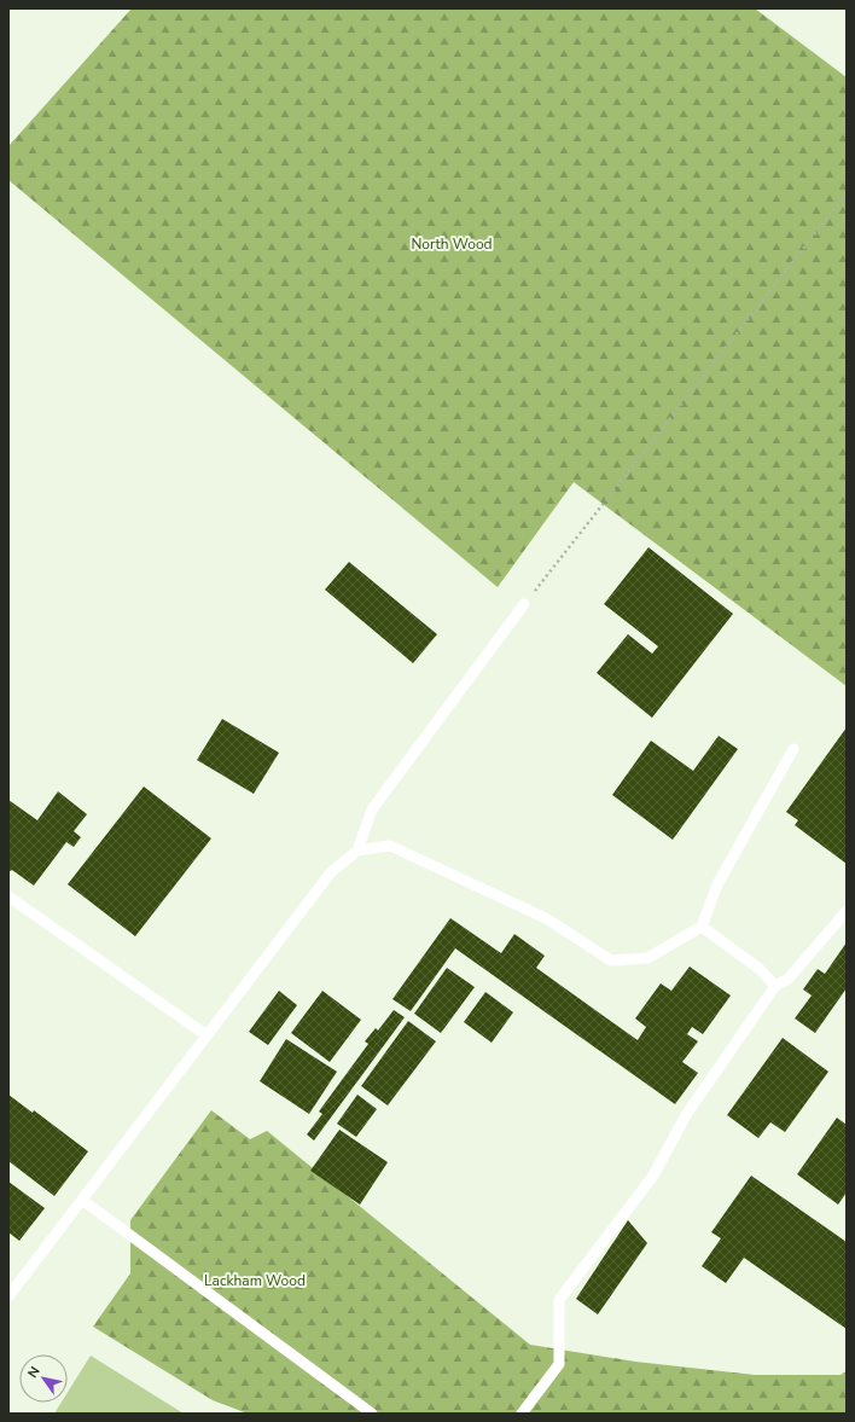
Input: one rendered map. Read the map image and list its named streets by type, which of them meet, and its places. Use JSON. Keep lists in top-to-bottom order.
{
  "parks": ["North Wood", "Lackham Wood"],
  "north": "top left"
}
